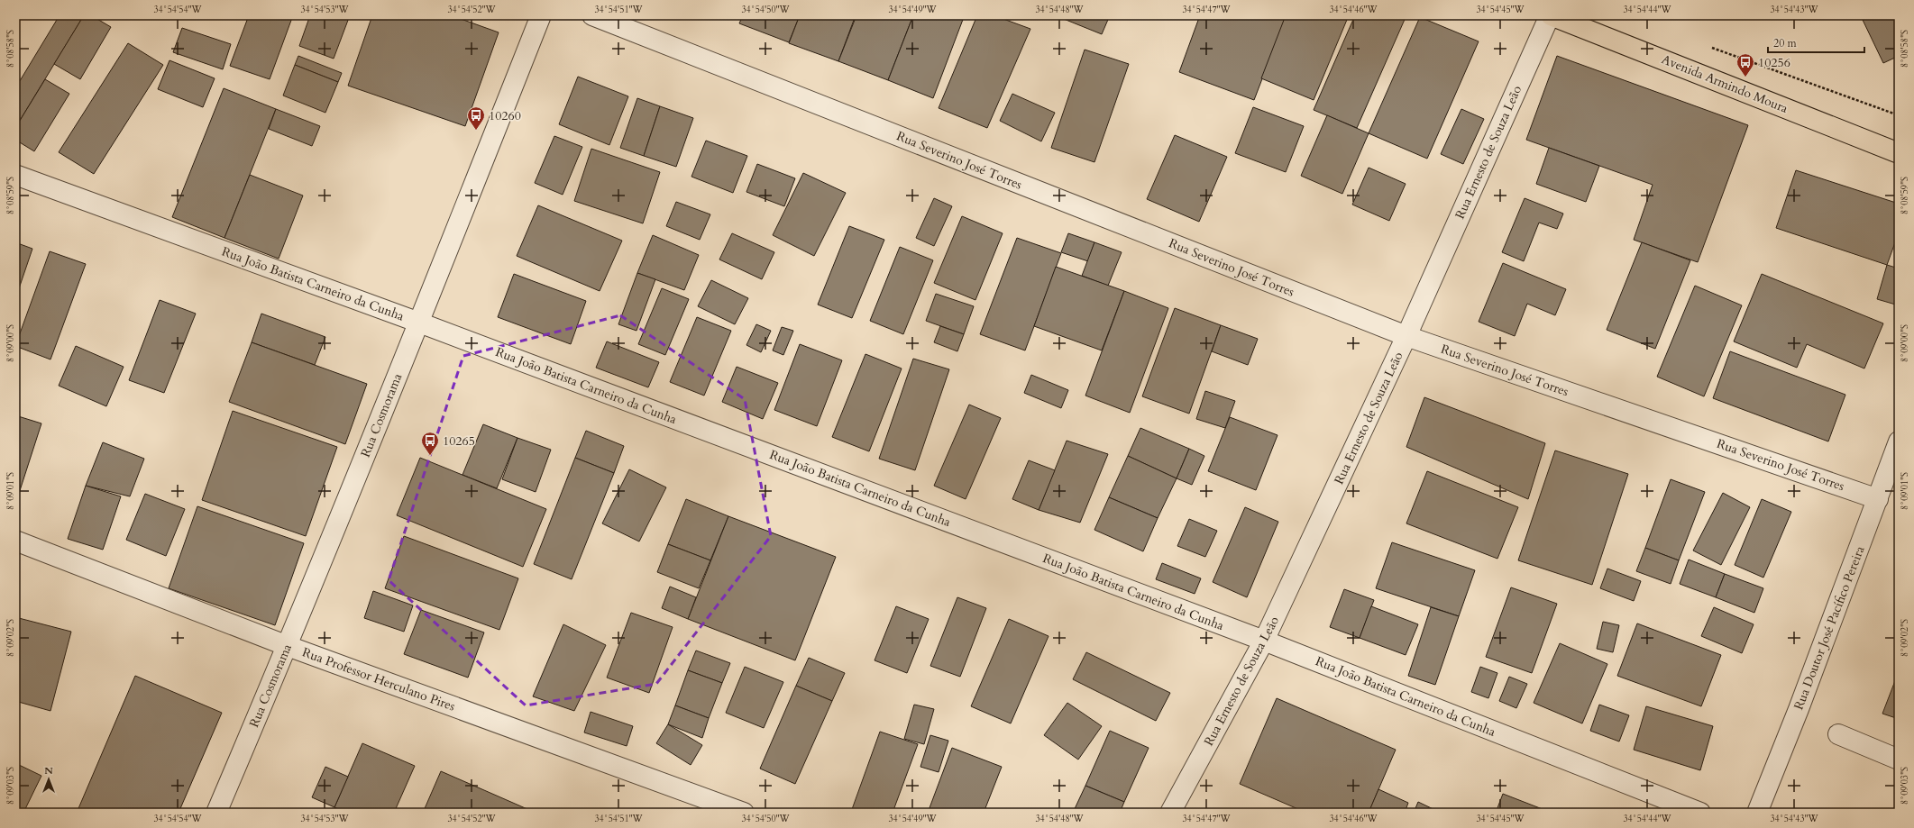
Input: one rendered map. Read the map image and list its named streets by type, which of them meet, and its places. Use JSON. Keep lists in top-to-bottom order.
{
  "streets": {
    "main road": ["Avenida Armindo Moura"],
    "street": [
      "Rua Ernesto de Souza Leão",
      "Rua Severino José Torres",
      "Rua João Batista Carneiro da Cunha",
      "Rua Cosmorama",
      "Rua Doutor José Pacífico Pereira",
      "Rua Professor Herculano Pires"
    ]
  },
  "crossings": [
    ["Avenida Armindo Moura", "Rua Ernesto de Souza Leão"],
    ["Rua Ernesto de Souza Leão", "Rua Severino José Torres"],
    ["Rua Ernesto de Souza Leão", "Rua João Batista Carneiro da Cunha"],
    ["Rua Severino José Torres", "Rua Doutor José Pacífico Pereira"],
    ["Rua João Batista Carneiro da Cunha", "Rua Cosmorama"],
    ["Rua Cosmorama", "Rua Professor Herculano Pires"]
  ],
  "places": {
    "bus stop": ["10256", "10260", "10265"]
  },
  "scale_bar": "20 m",
  "north": "top",
  "coordinates": [
    "34°54'54\"W",
    "34°54'53\"W",
    "34°54'52\"W",
    "34°54'51\"W",
    "34°54'50\"W",
    "34°54'49\"W",
    "34°54'48\"W",
    "34°54'47\"W",
    "34°54'46\"W",
    "34°54'45\"W",
    "34°54'44\"W",
    "34°54'43\"W",
    "8°08'58\"S",
    "8°08'59\"S",
    "8°09'00\"S",
    "8°09'01\"S",
    "8°09'02\"S",
    "8°09'03\"S"
  ]
}
